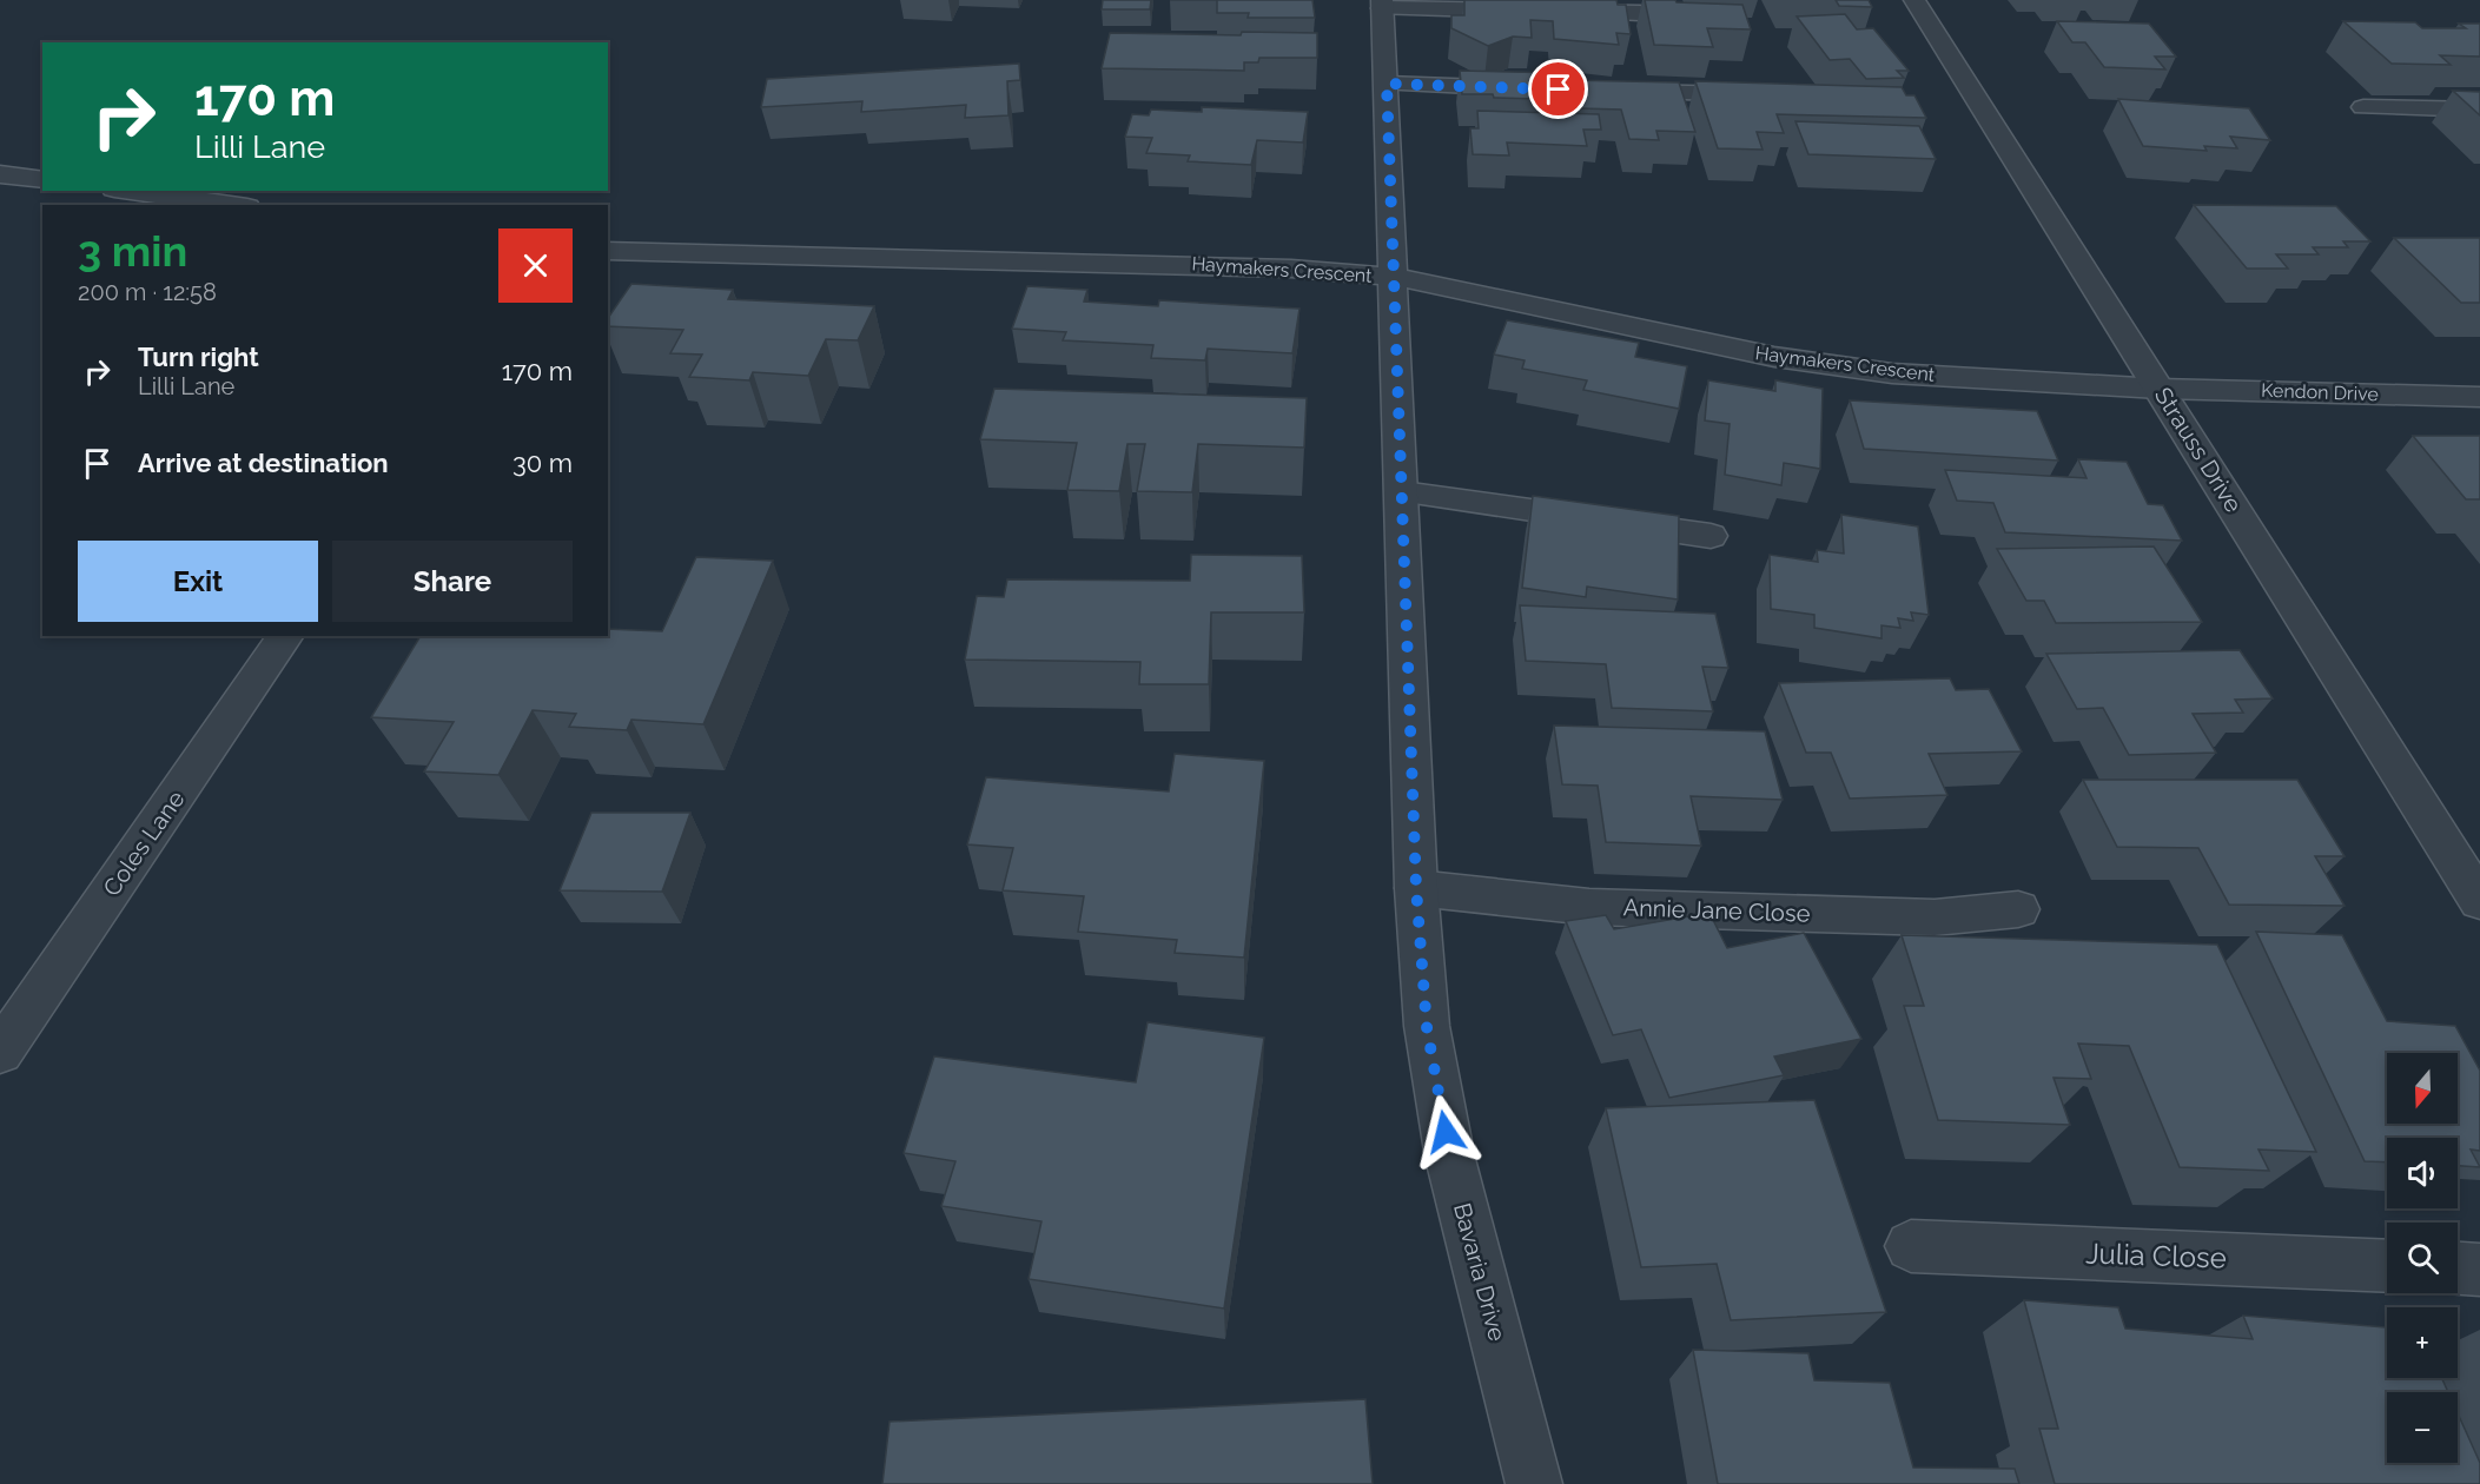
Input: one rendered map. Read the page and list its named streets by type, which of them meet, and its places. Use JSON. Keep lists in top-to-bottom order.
{
  "streets": {
    "street": [
      "Haymakers Crescent",
      "Kendon Drive",
      "Strauss Drive",
      "Coles Lane",
      "Annie Jane Close",
      "Julia Close",
      "Bavaria Drive"
    ]
  },
  "crossings": [
    ["Haymakers Crescent", "Kendon Drive"],
    ["Haymakers Crescent", "Strauss Drive"],
    ["Haymakers Crescent", "Bavaria Drive"],
    ["Kendon Drive", "Strauss Drive"],
    ["Annie Jane Close", "Bavaria Drive"]
  ],
  "north": "bottom",
  "page": {
    "turn": ["170 m", "Lilli Lane"],
    "heading": ["3 min", "200 m · 12:58"],
    "list": [
      {
        "name": "Turn right",
        "note": "Lilli Lane",
        "value": "170 m"
      },
      {
        "name": "Arrive at destination",
        "value": "30 m"
      }
    ],
    "buttons": ["Exit", "Share"],
    "map_buttons": ["+", "−"]
  }
}
